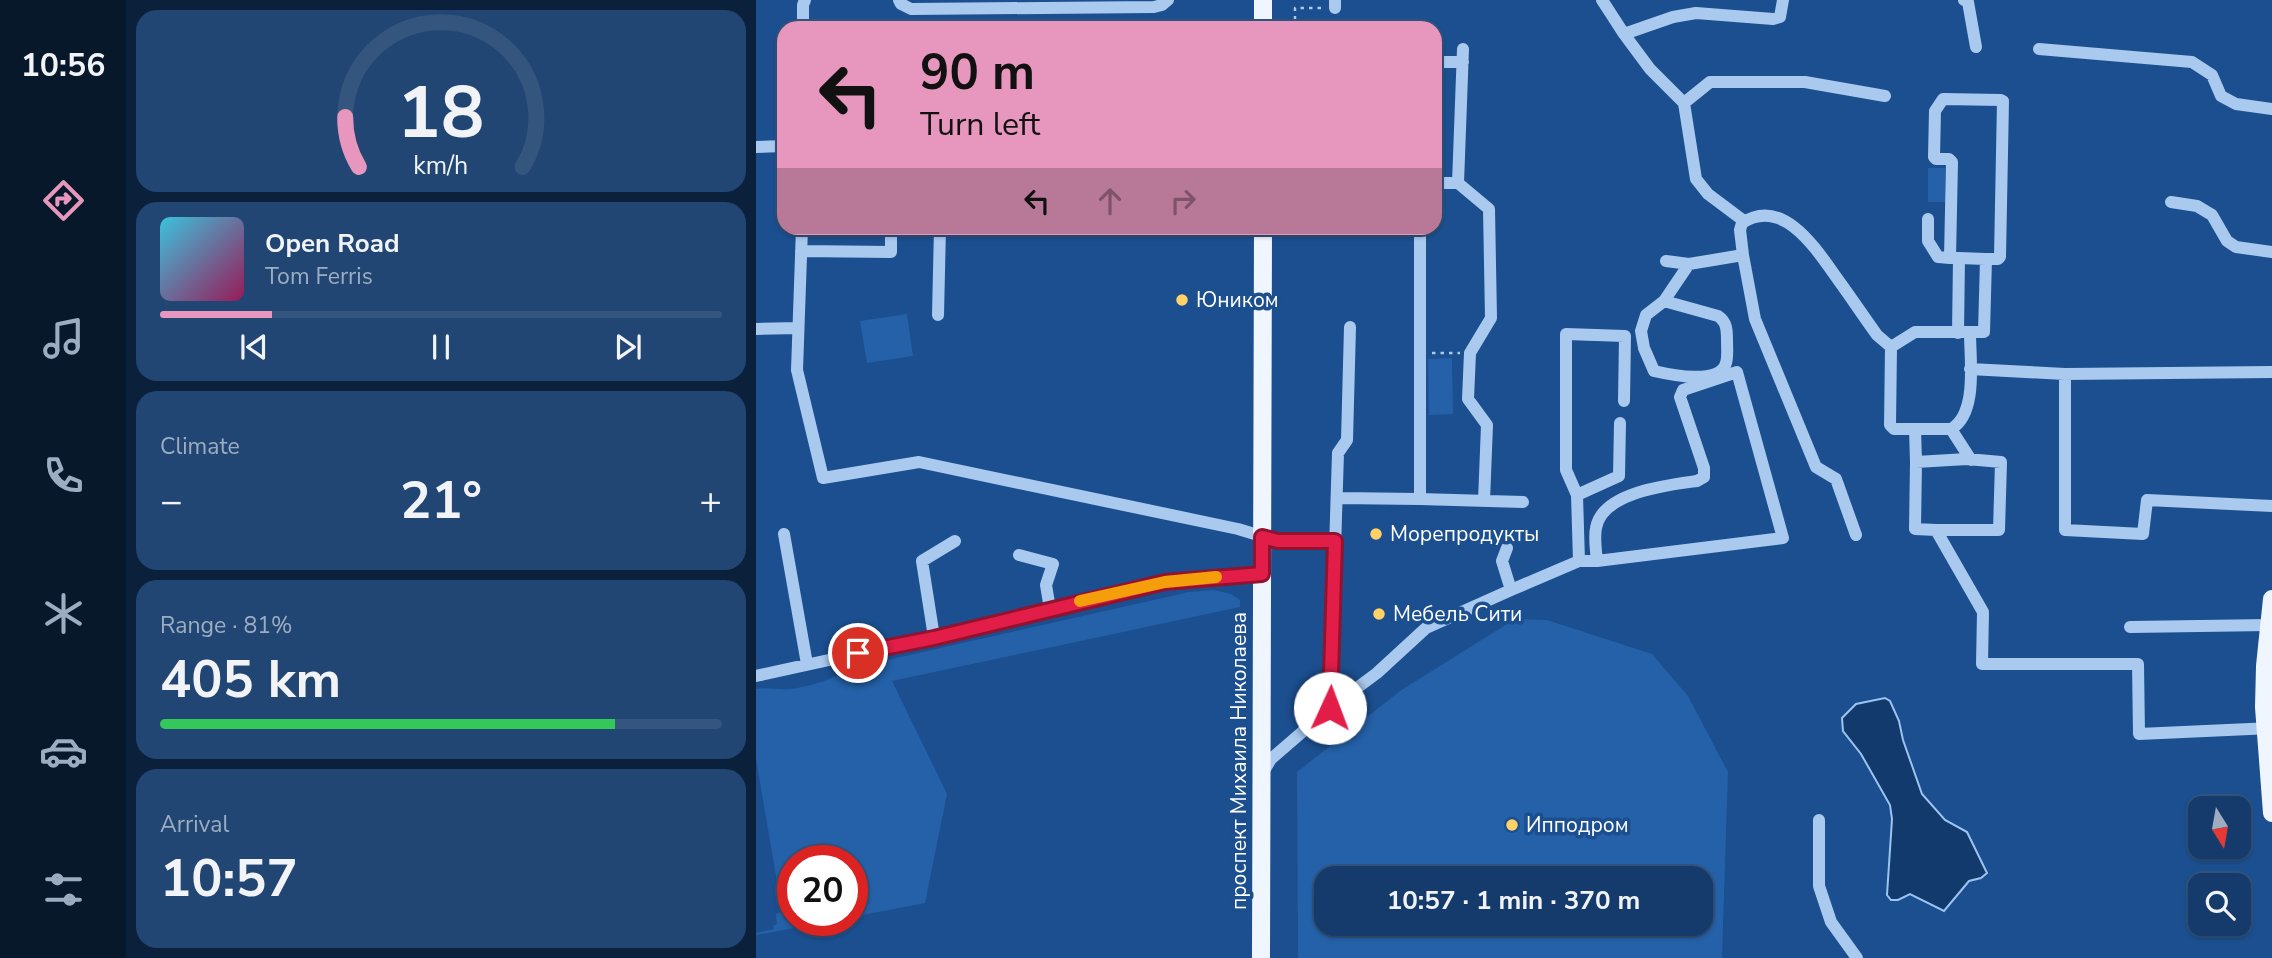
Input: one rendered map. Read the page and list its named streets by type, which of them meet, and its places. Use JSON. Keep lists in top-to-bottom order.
{
  "streets": {
    "main road": ["проспект Михаила Николаева"]
  },
  "places": [
    "Юником",
    "Морепродукты",
    "Мебель Сити",
    "Ипподром"
  ],
  "north": "bottom",
  "page": {
    "tabs": "10:56",
    "turn": ["90 m", "Turn left"],
    "song": ["Open Road", "Tom Ferris"],
    "tile": [
      "Climate",
      ["Range · 81%", "405 km"],
      ["Arrival", "10:57"]
    ],
    "heat": ["−", "21°", "+"],
    "limit": "20",
    "trip": "10:57 · 1 min · 370 m",
    "gauge": ["18", "km/h"]
  }
}
